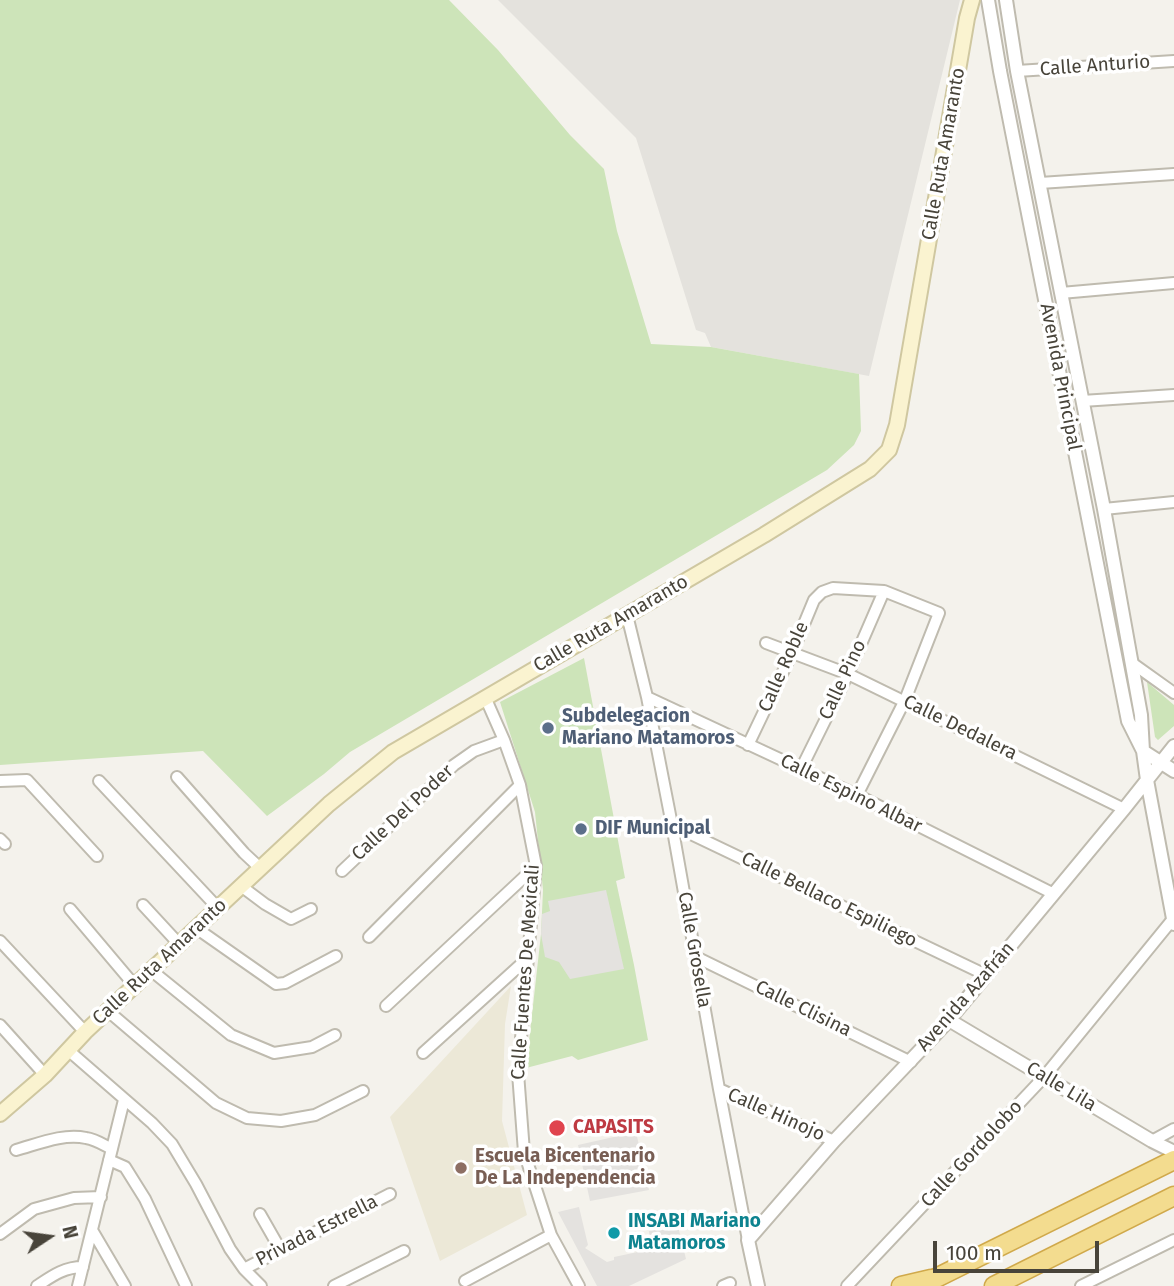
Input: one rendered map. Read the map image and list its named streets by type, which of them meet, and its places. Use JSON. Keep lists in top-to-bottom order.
{
  "streets": {
    "main road": ["Calle Ruta Amaranto"],
    "street": [
      "Calle Anturio",
      "Avenida Principal",
      "Calle Roble",
      "Calle Pino",
      "Calle Dedalera",
      "Calle Espino Albar",
      "Calle Del Poder",
      "Calle Bellaco Espiliego",
      "Calle Grosella",
      "Calle Fuentes De Mexicali",
      "Avenida Azafrán",
      "Calle Clisina",
      "Calle Lila",
      "Calle Hinojo",
      "Calle Gordolobo",
      "Privada Estrella"
    ]
  },
  "crossings": [
    ["Calle Anturio", "Avenida Principal"],
    ["Calle Ruta Amaranto", "Calle Grosella"],
    ["Calle Ruta Amaranto", "Calle Fuentes De Mexicali"],
    ["Avenida Principal", "Avenida Azafrán"],
    ["Avenida Principal", "Calle Gordolobo"],
    ["Calle Roble", "Calle Pino"],
    ["Calle Roble", "Calle Dedalera"],
    ["Calle Roble", "Calle Espino Albar"],
    ["Calle Pino", "Calle Dedalera"],
    ["Calle Pino", "Calle Espino Albar"],
    ["Calle Dedalera", "Avenida Azafrán"],
    ["Calle Espino Albar", "Calle Grosella"],
    ["Calle Espino Albar", "Avenida Azafrán"],
    ["Calle Del Poder", "Calle Fuentes De Mexicali"],
    ["Calle Bellaco Espiliego", "Calle Grosella"],
    ["Calle Bellaco Espiliego", "Avenida Azafrán"],
    ["Calle Grosella", "Avenida Azafrán"],
    ["Calle Grosella", "Calle Clisina"],
    ["Calle Grosella", "Calle Hinojo"],
    ["Avenida Azafrán", "Calle Clisina"],
    ["Avenida Azafrán", "Calle Lila"],
    ["Avenida Azafrán", "Calle Hinojo"],
    ["Calle Lila", "Calle Gordolobo"]
  ],
  "places": [
    "Subdelegacion Mariano Matamoros",
    "DIF Municipal",
    "CAPASITS",
    "Escuela Bicentenario De La Independencia",
    "INSABI Mariano Matamoros"
  ],
  "scale_bar": "100 m",
  "north": "right"
}
